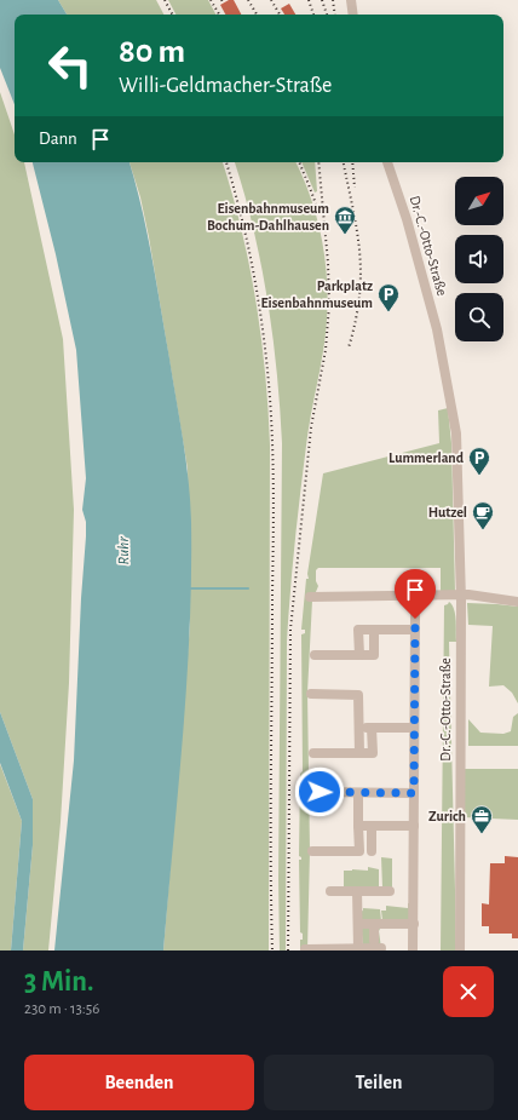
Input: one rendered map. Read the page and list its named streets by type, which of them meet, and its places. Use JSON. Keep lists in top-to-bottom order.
{
  "streets": {
    "street": ["Dr.-C.-Otto-Straße"]
  },
  "water": ["Ruhr"],
  "places": {
    "museum": ["Eisenbahnmuseum Bochum-Dahlhausen"],
    "parking": ["Parkplatz Eisenbahnmuseum", "Lummerland"],
    "cafe": ["Hutzel"],
    "office": ["Zurich"]
  },
  "north": "top right",
  "page": {
    "turn": ["80 m", "Willi-Geldmacher-Straße"],
    "then": "Dann",
    "heading": ["3 Min.", "230 m · 13:56"],
    "buttons": ["Beenden", "Teilen"]
  }
}
